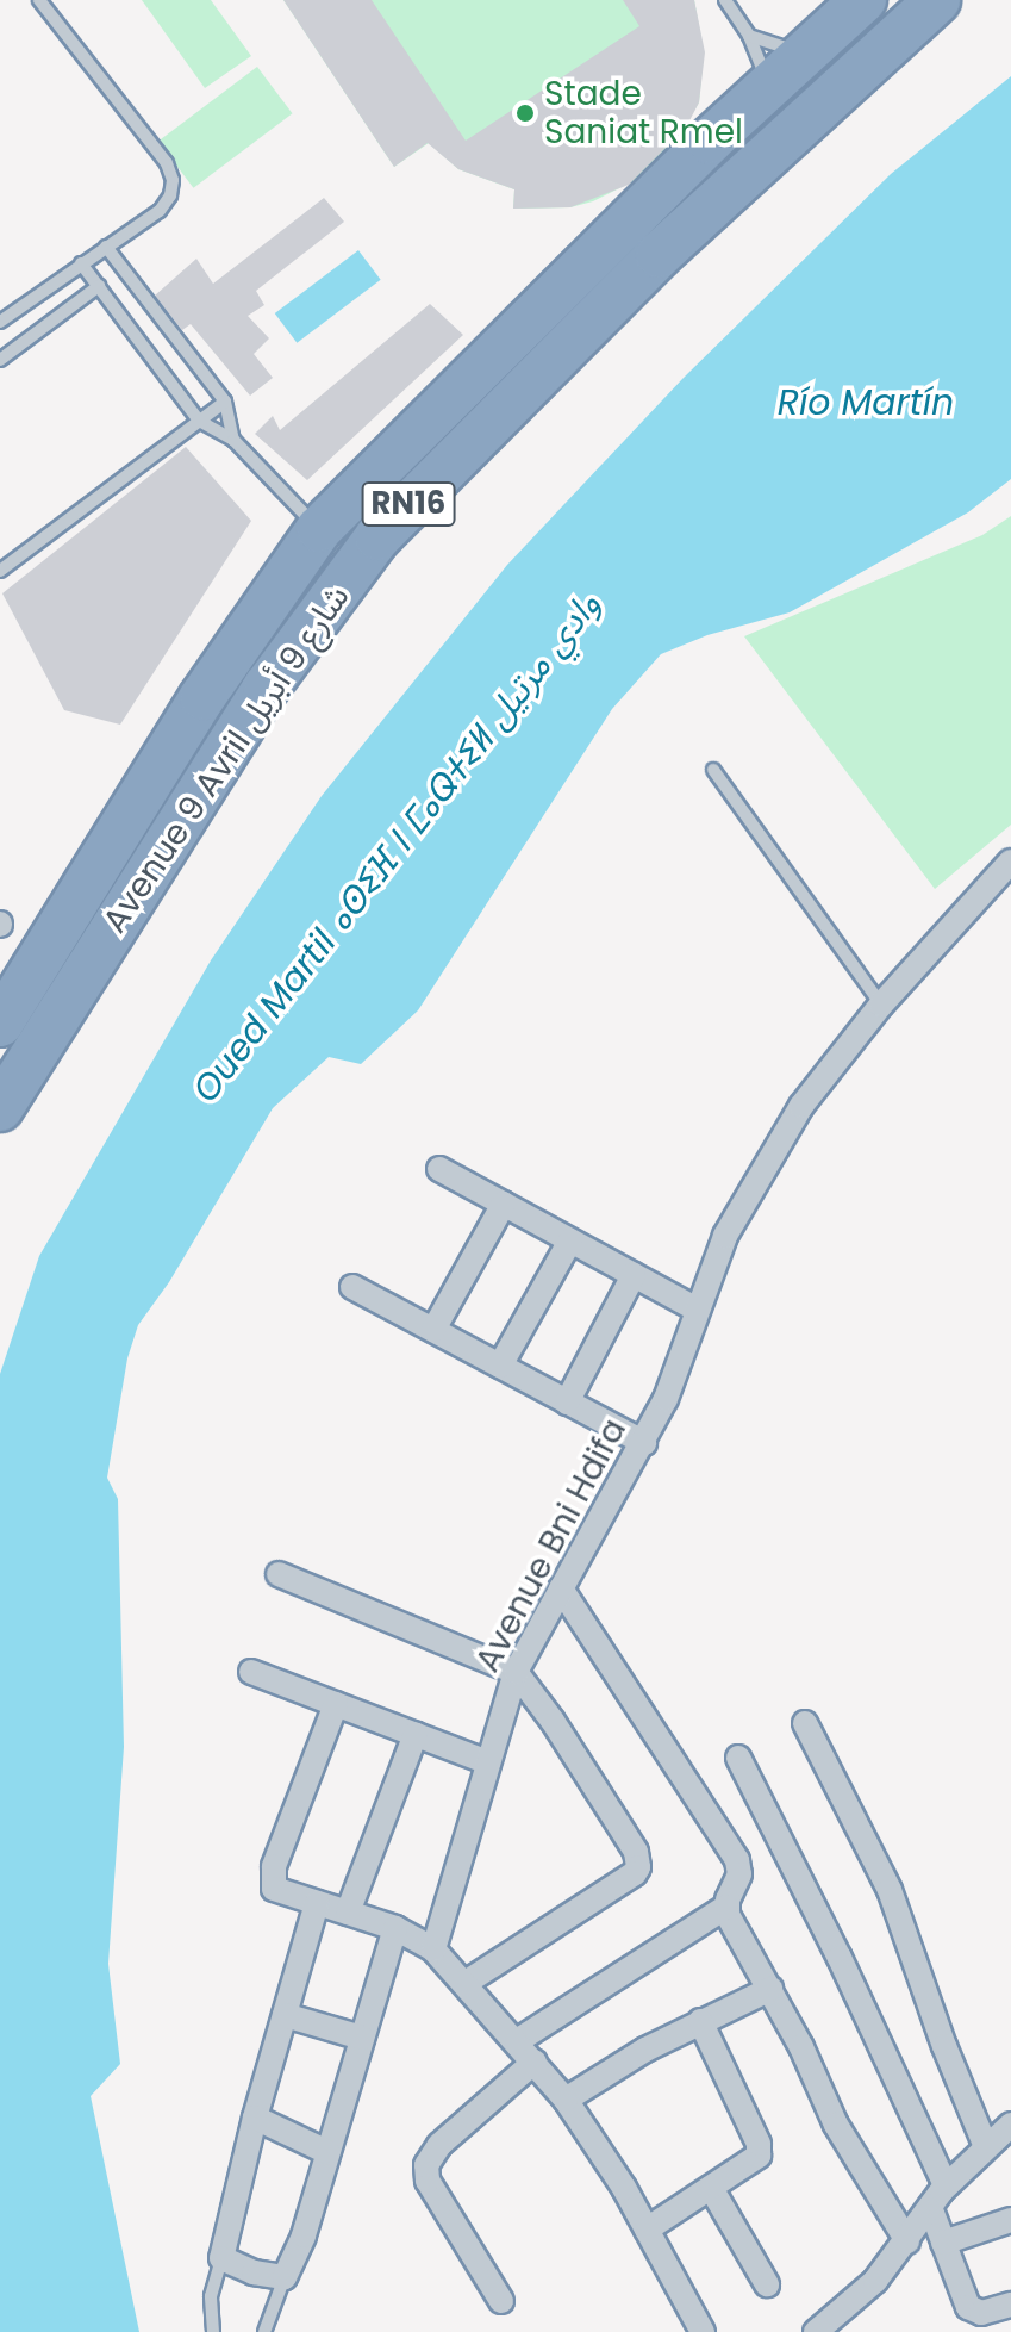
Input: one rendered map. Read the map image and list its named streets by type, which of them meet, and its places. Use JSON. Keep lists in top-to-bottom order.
{
  "streets": {
    "highway": ["RN16", "Avenue 9 Avril شارع 9 أبريل"],
    "street": ["Avenue Bni Hdifa"]
  },
  "water": ["Río Martín", "Oued Martil ⴰⵙⵉⴼ ⵏ ⵎⴰⵕⵜⵉⵍ وادي مرتيل"],
  "places": ["Stade Saniat Rmel"]
}
